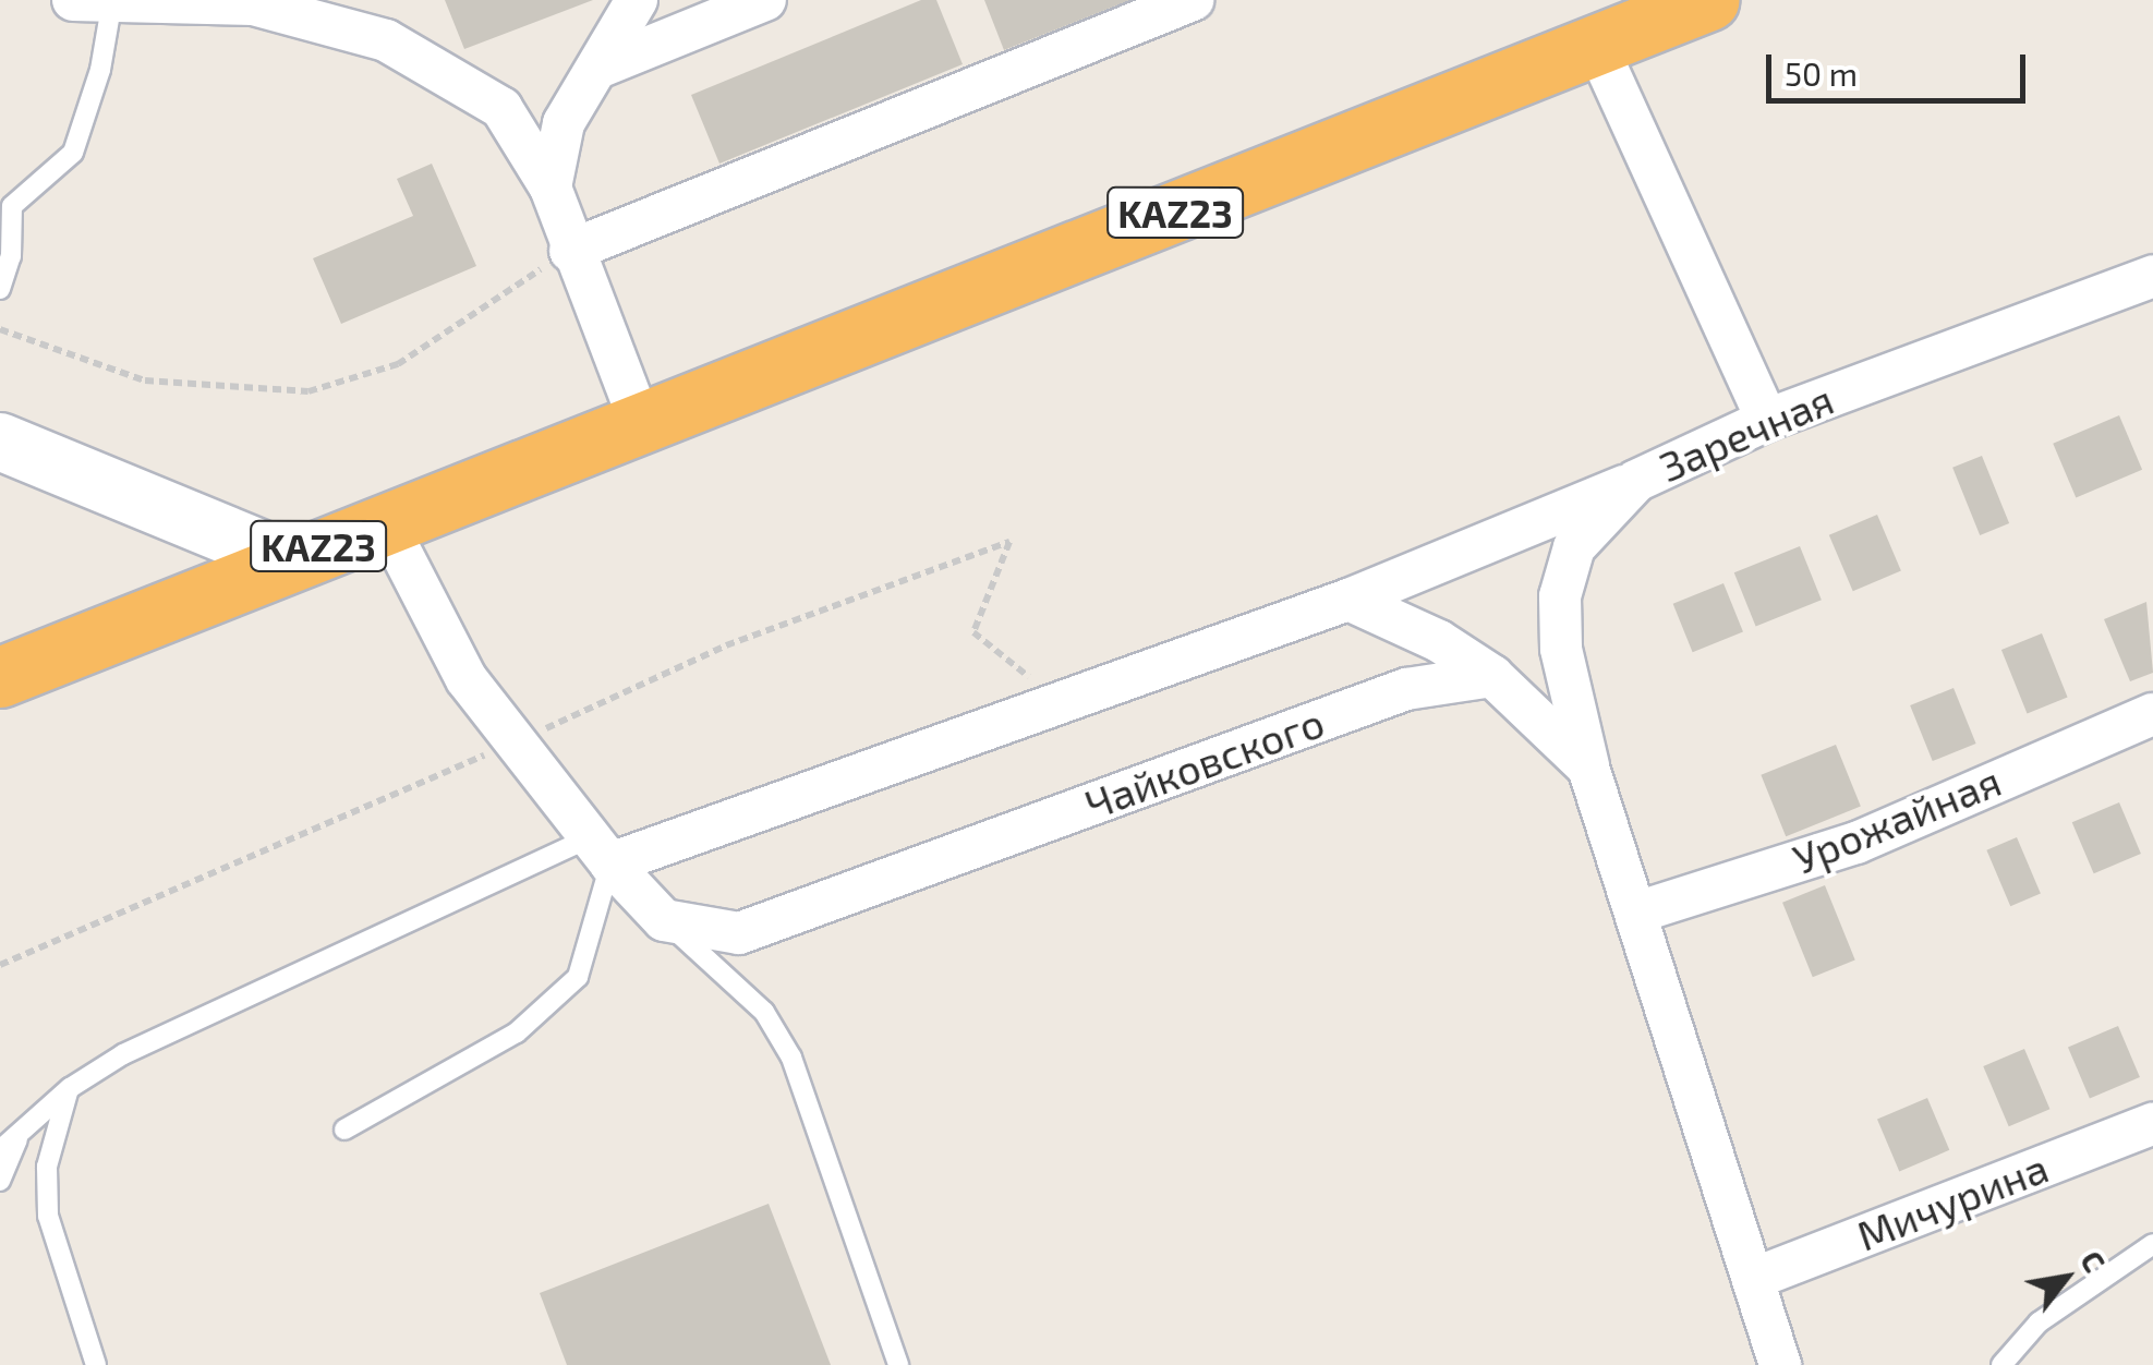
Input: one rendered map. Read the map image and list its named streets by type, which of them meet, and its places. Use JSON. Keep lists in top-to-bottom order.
{
  "streets": {
    "highway": ["KAZ23"],
    "street": [
      "Заречная",
      "Чайковского",
      "Урожайная",
      "Мичурина"
    ]
  },
  "scale_bar": "50 m",
  "north": "top right"
}
